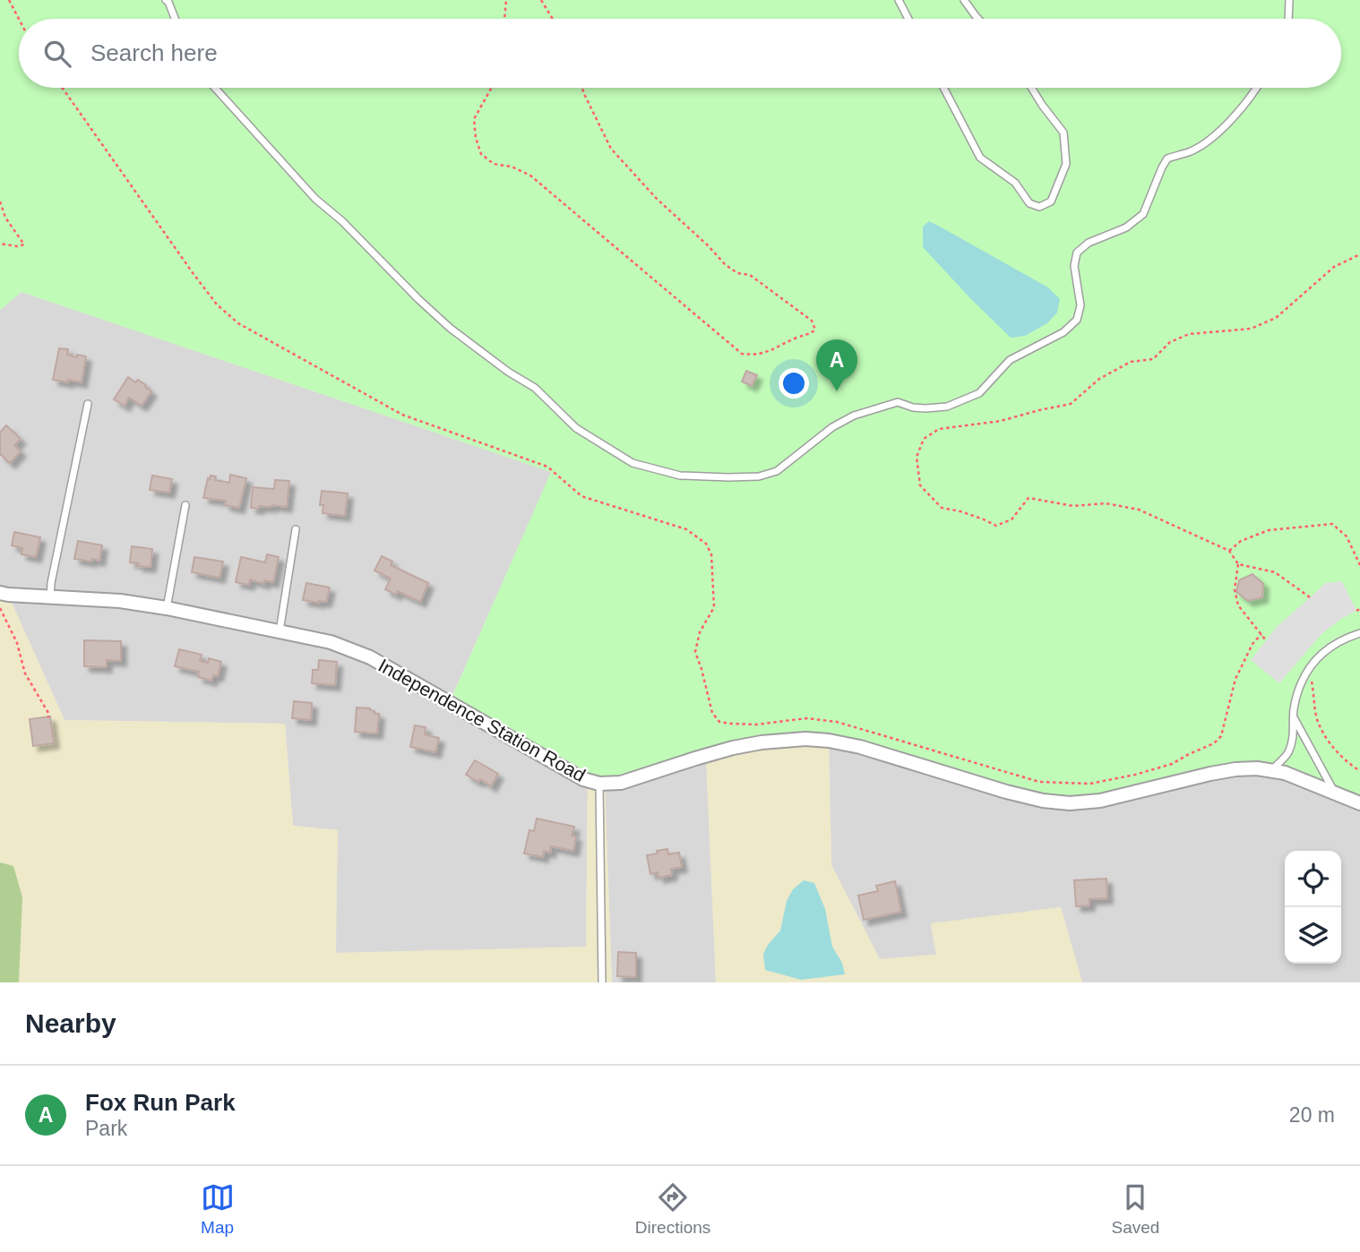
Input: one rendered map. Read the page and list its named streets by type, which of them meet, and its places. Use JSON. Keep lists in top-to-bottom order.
{
  "streets": {
    "street": ["Independence Station Road"]
  },
  "page": {
    "search": "Search here",
    "pins": "A",
    "heading": "Nearby",
    "list": [
      {
        "mark": "A",
        "name": "Fox Run Park",
        "note": "Park",
        "value": "20 m"
      }
    ],
    "nav": ["Map", "Directions", "Saved"]
  }
}
